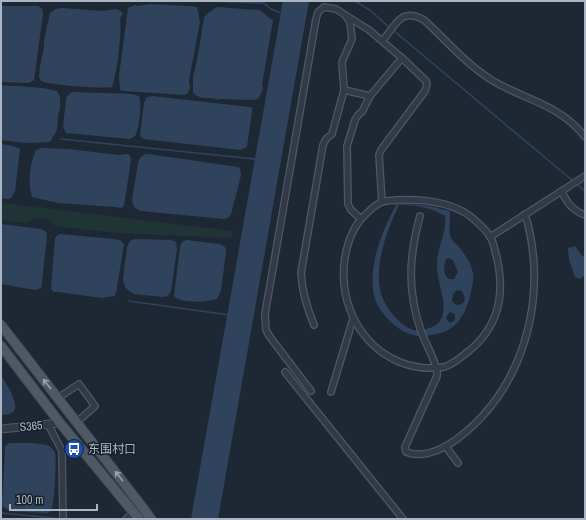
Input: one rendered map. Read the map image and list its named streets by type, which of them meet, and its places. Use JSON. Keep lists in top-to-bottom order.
{
  "streets": {
    "street": ["S365"]
  },
  "places": {
    "bus stop": ["东围村口"]
  },
  "scale_bar": "100 m"
}
